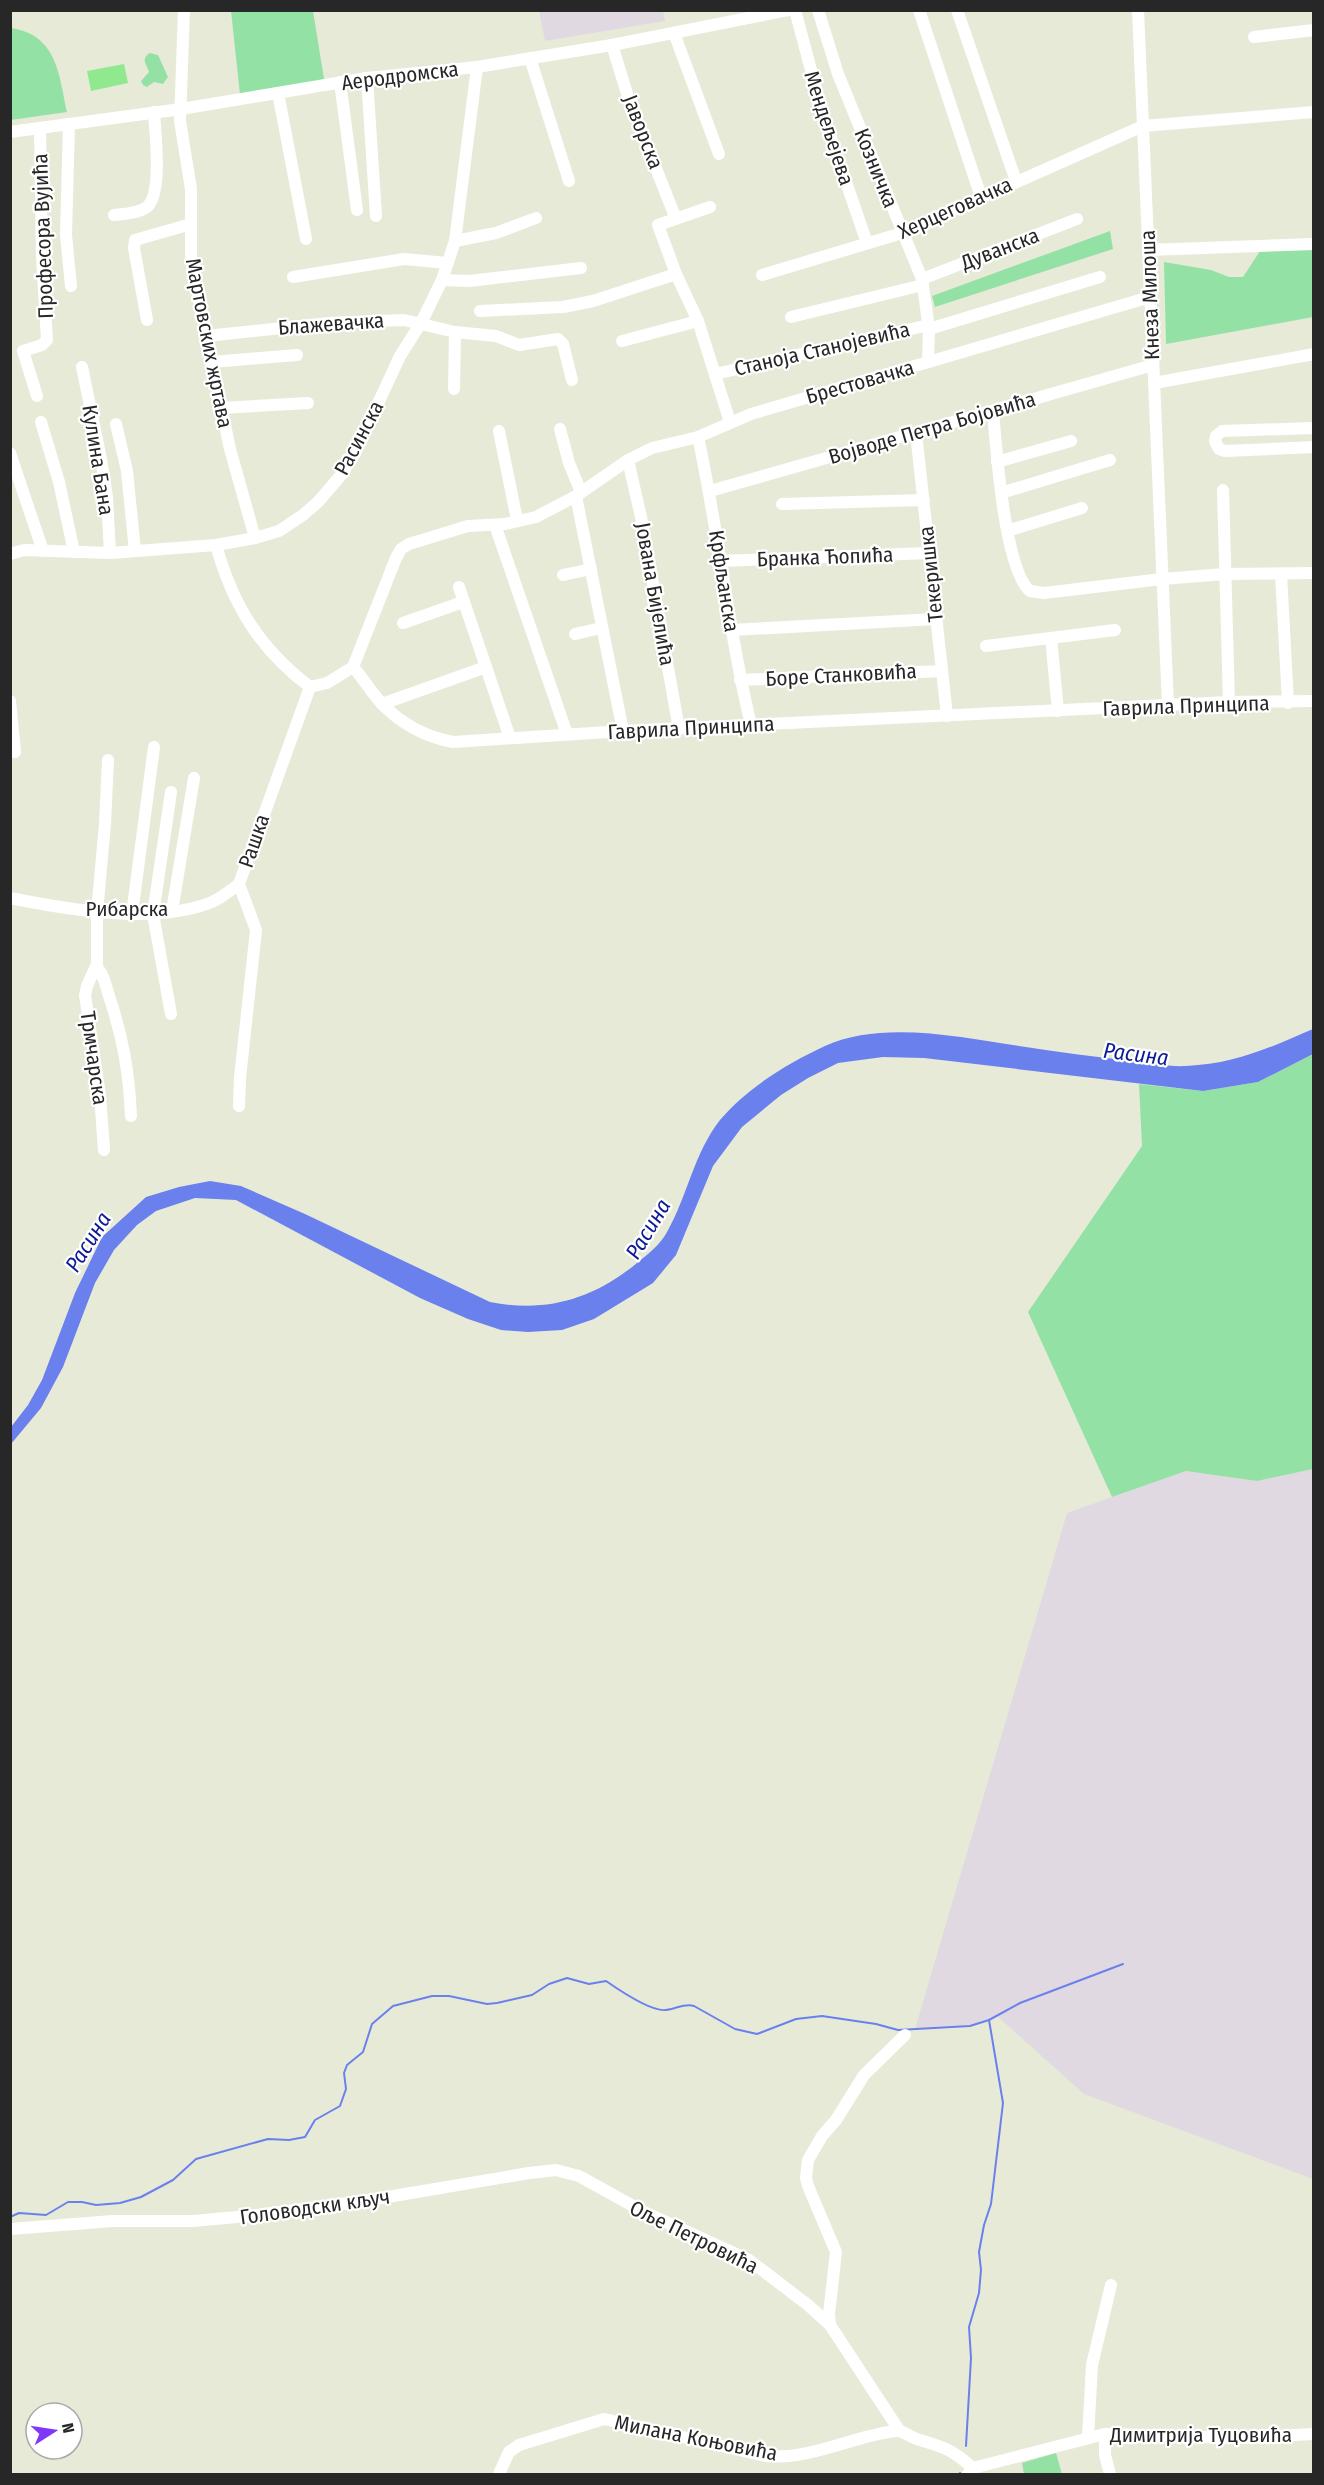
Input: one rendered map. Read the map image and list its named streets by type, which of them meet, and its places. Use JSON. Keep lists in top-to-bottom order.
{
  "streets": {
    "street": [
      "Аеродромска",
      "Мендељејева",
      "Јаворска",
      "Козничка",
      "Херцеговачка",
      "Професора Вујића",
      "Дуванска",
      "Кнеза Милоша",
      "Блажевачка",
      "Мартовских жртава",
      "Станоја Станојевића",
      "Брестовачка",
      "Војводе Петра Бојовића",
      "Расинска",
      "Кулина Бана",
      "Бранка Ћопића",
      "Текеришка",
      "Крфљанска",
      "Јована Бијелића",
      "Боре Станковића",
      "Гаврила Принципа",
      "Рашка",
      "Рибарска",
      "Трмчарска",
      "Головодски кључ",
      "Оље Петровића",
      "Димитрија Туцовића",
      "Милана Коњовића"
    ]
  },
  "crossings": [
    ["Аеродромска", "Јаворска"],
    ["Аеродромска", "Професора Вујића"],
    ["Аеродромска", "Мартовских жртава"],
    ["Аеродромска", "Расинска"],
    ["Мендељејева", "Херцеговачка"],
    ["Козничка", "Херцеговачка"],
    ["Козничка", "Дуванска"],
    ["Козничка", "Станоја Станојевића"],
    ["Козничка", "Брестовачка"],
    ["Херцеговачка", "Кнеза Милоша"],
    ["Кнеза Милоша", "Брестовачка"],
    ["Кнеза Милоша", "Војводе Петра Бојовића"],
    ["Кнеза Милоша", "Гаврила Принципа"],
    ["Блажевачка", "Мартовских жртава"],
    ["Блажевачка", "Расинска"],
    ["Мартовских жртава", "Расинска"],
    ["Брестовачка", "Крфљанска"],
    ["Брестовачка", "Јована Бијелића"],
    ["Брестовачка", "Гаврила Принципа"],
    ["Војводе Петра Бојовића", "Текеришка"],
    ["Војводе Петра Бојовића", "Крфљанска"],
    ["Расинска", "Кулина Бана"],
    ["Бранка Ћопића", "Текеришка"],
    ["Бранка Ћопића", "Крфљанска"],
    ["Текеришка", "Боре Станковића"],
    ["Текеришка", "Гаврила Принципа"],
    ["Крфљанска", "Боре Станковића"],
    ["Крфљанска", "Гаврила Принципа"],
    ["Јована Бијелића", "Гаврила Принципа"],
    ["Рашка", "Рибарска"],
    ["Рибарска", "Трмчарска"],
    ["Головодски кључ", "Оље Петровића"],
    ["Оље Петровића", "Милана Коњовића"]
  ],
  "water": ["Расина"],
  "north": "right"
}
